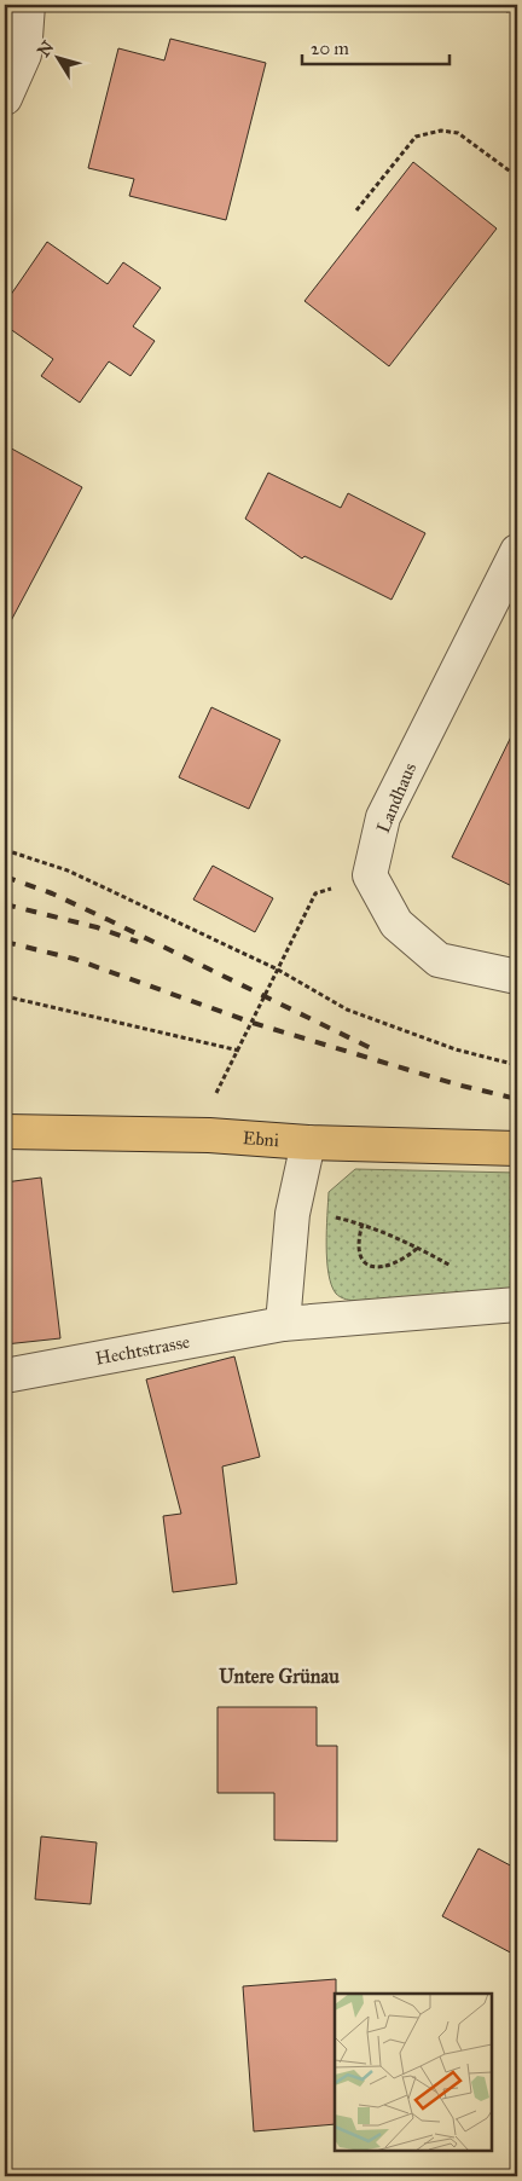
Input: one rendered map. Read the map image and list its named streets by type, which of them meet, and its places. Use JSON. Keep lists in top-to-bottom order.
{
  "streets": {
    "main road": ["Ebni"],
    "street": ["Landhaus", "Hechtstrasse"]
  },
  "districts": ["Untere Grünau"],
  "scale_bar": "20 m",
  "north": "top left"
}
